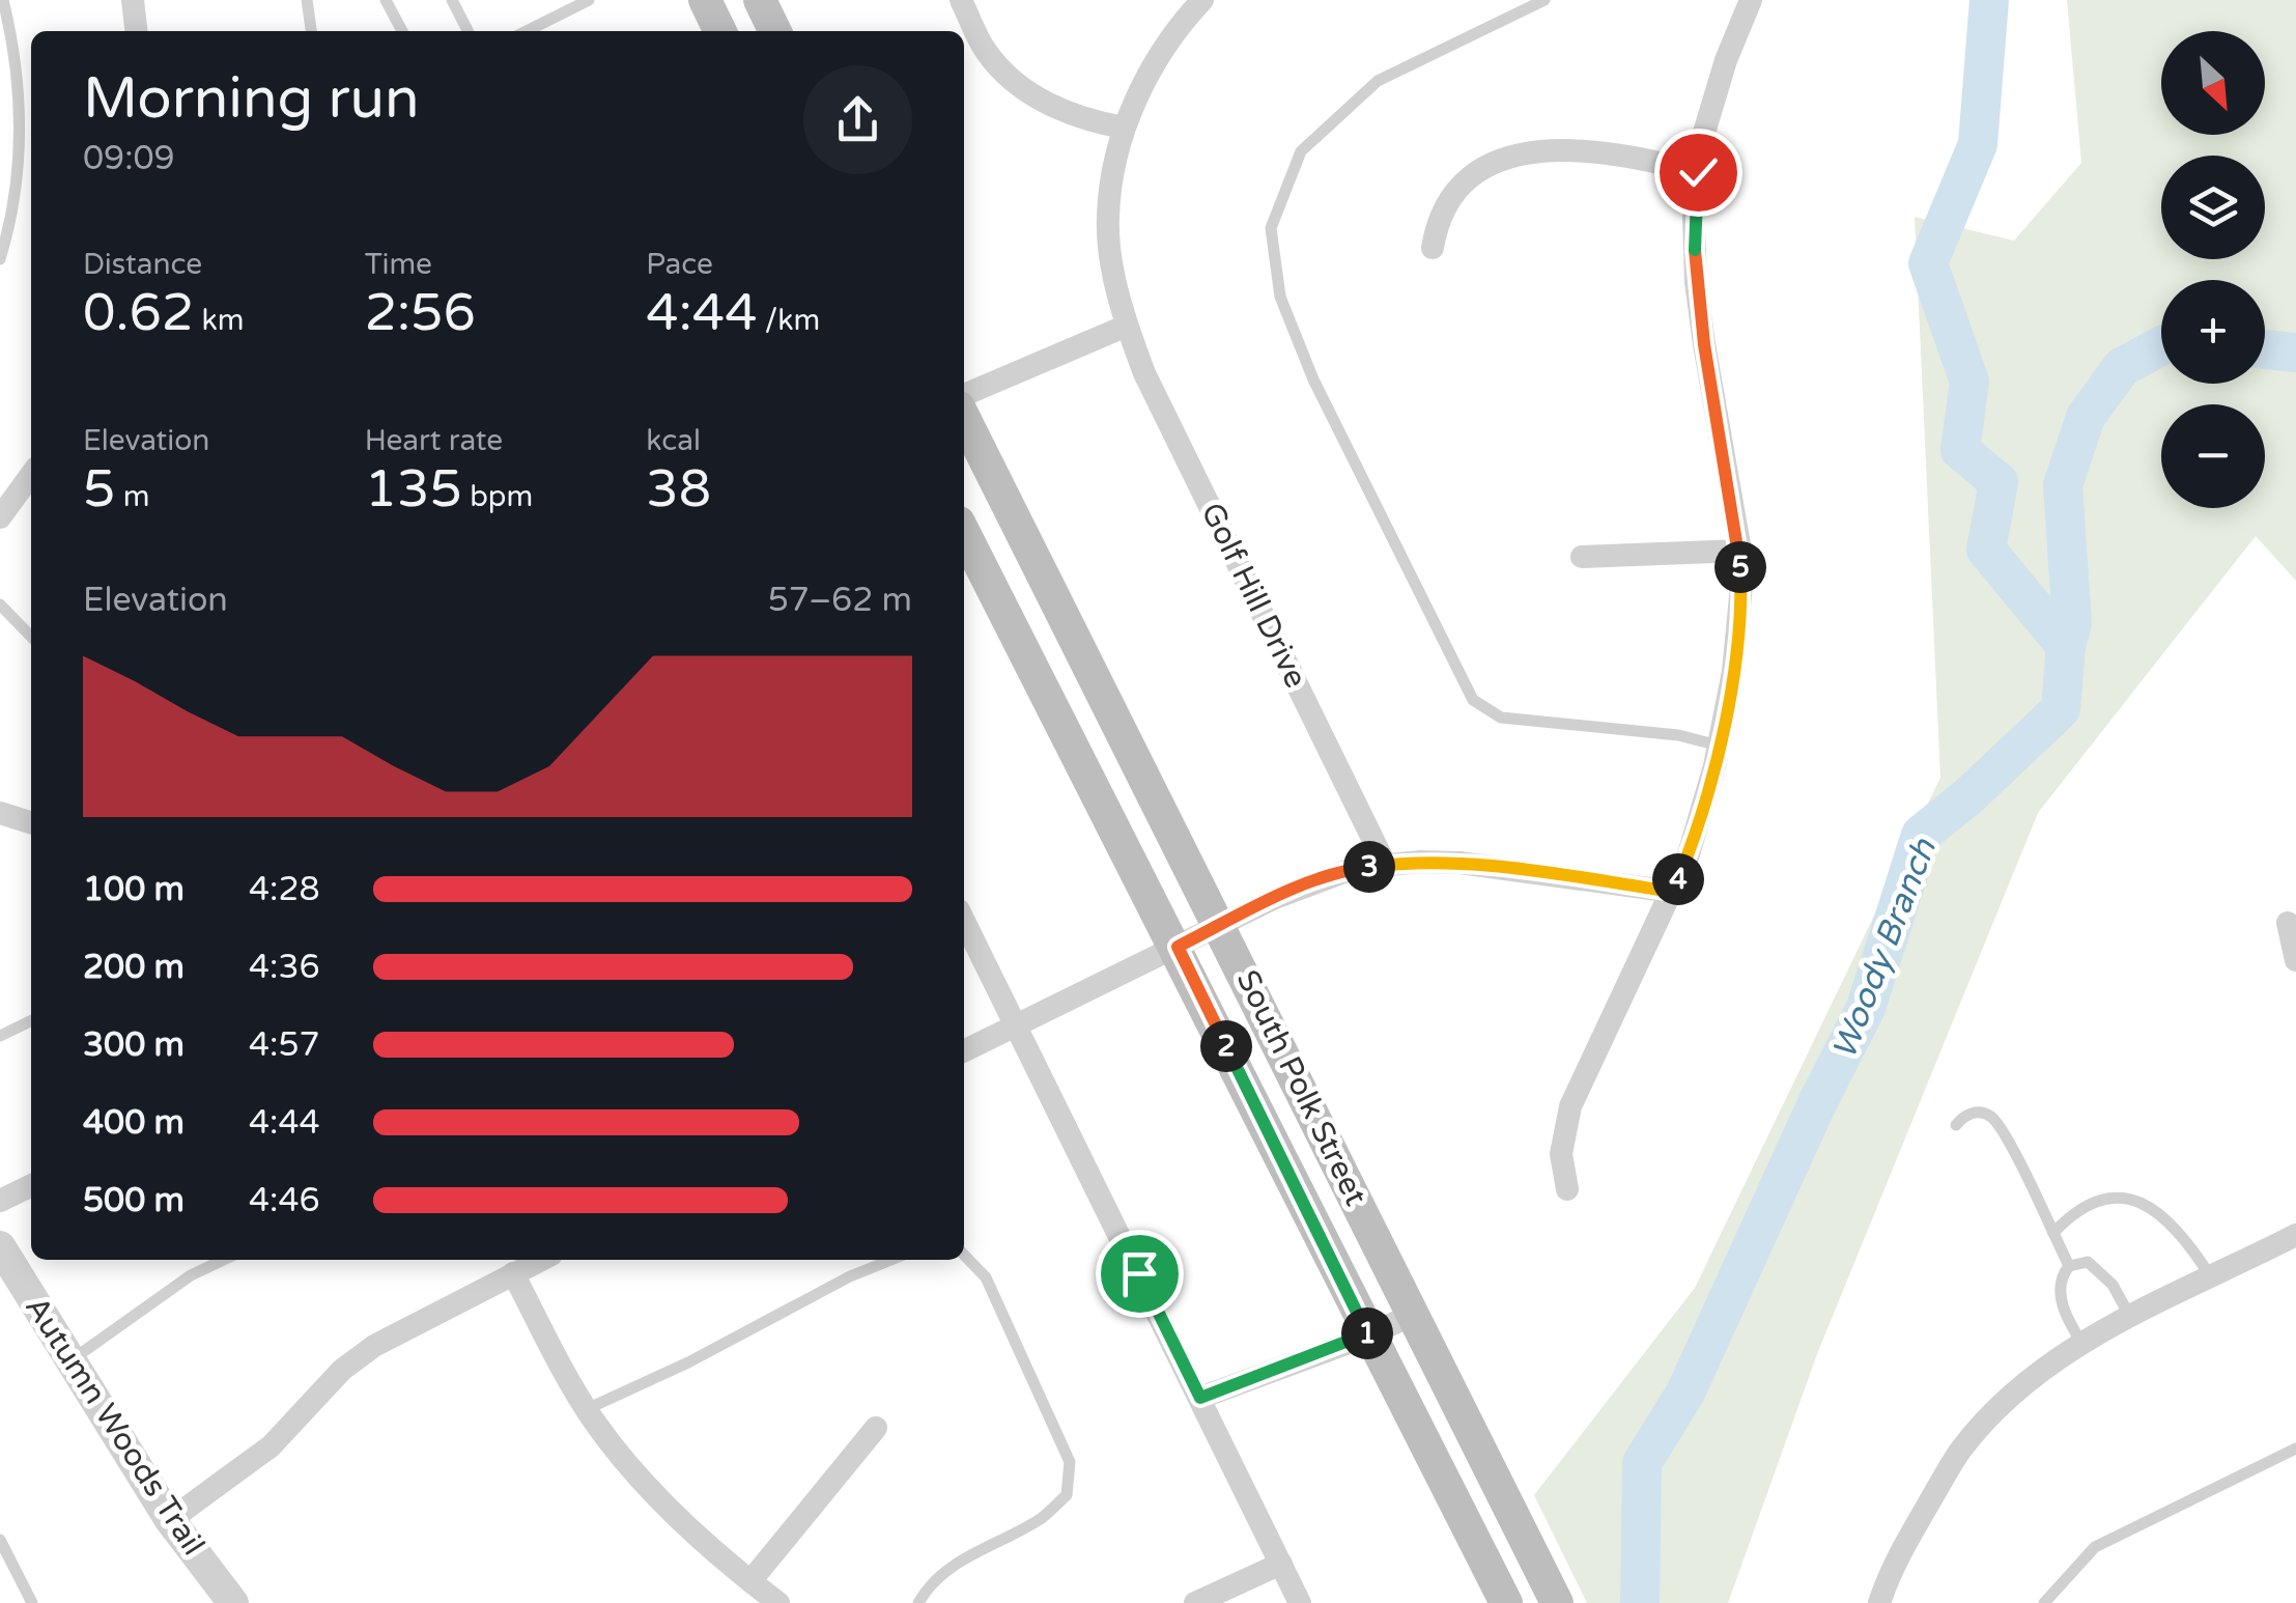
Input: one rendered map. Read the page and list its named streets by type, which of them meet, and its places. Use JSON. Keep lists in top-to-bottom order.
{
  "streets": {
    "main road": ["South Polk Street"],
    "street": ["Golf Hill Drive", "Autumn Woods Trail"]
  },
  "water": ["Woody Branch"],
  "north": "bottom right",
  "page": {
    "map_buttons": ["+", "−"],
    "heading": ["Morning run", "09:09"],
    "stats": [
      ["Distance", "0.62 km"],
      ["Time", "2:56"],
      ["Pace", "4:44 /km"],
      ["Elevation", "5 m"],
      ["Heart rate", "135 bpm"],
      ["kcal", "38"]
    ],
    "pins": [
      "5",
      "3",
      "4",
      "2",
      "1"
    ],
    "chart": ["Elevation", "57–62 m"],
    "list": [
      {
        "name": "100 m",
        "note": "4:28"
      },
      {
        "name": "200 m",
        "note": "4:36"
      },
      {
        "name": "300 m",
        "note": "4:57"
      },
      {
        "name": "400 m",
        "note": "4:44"
      },
      {
        "name": "500 m",
        "note": "4:46"
      }
    ]
  }
}
